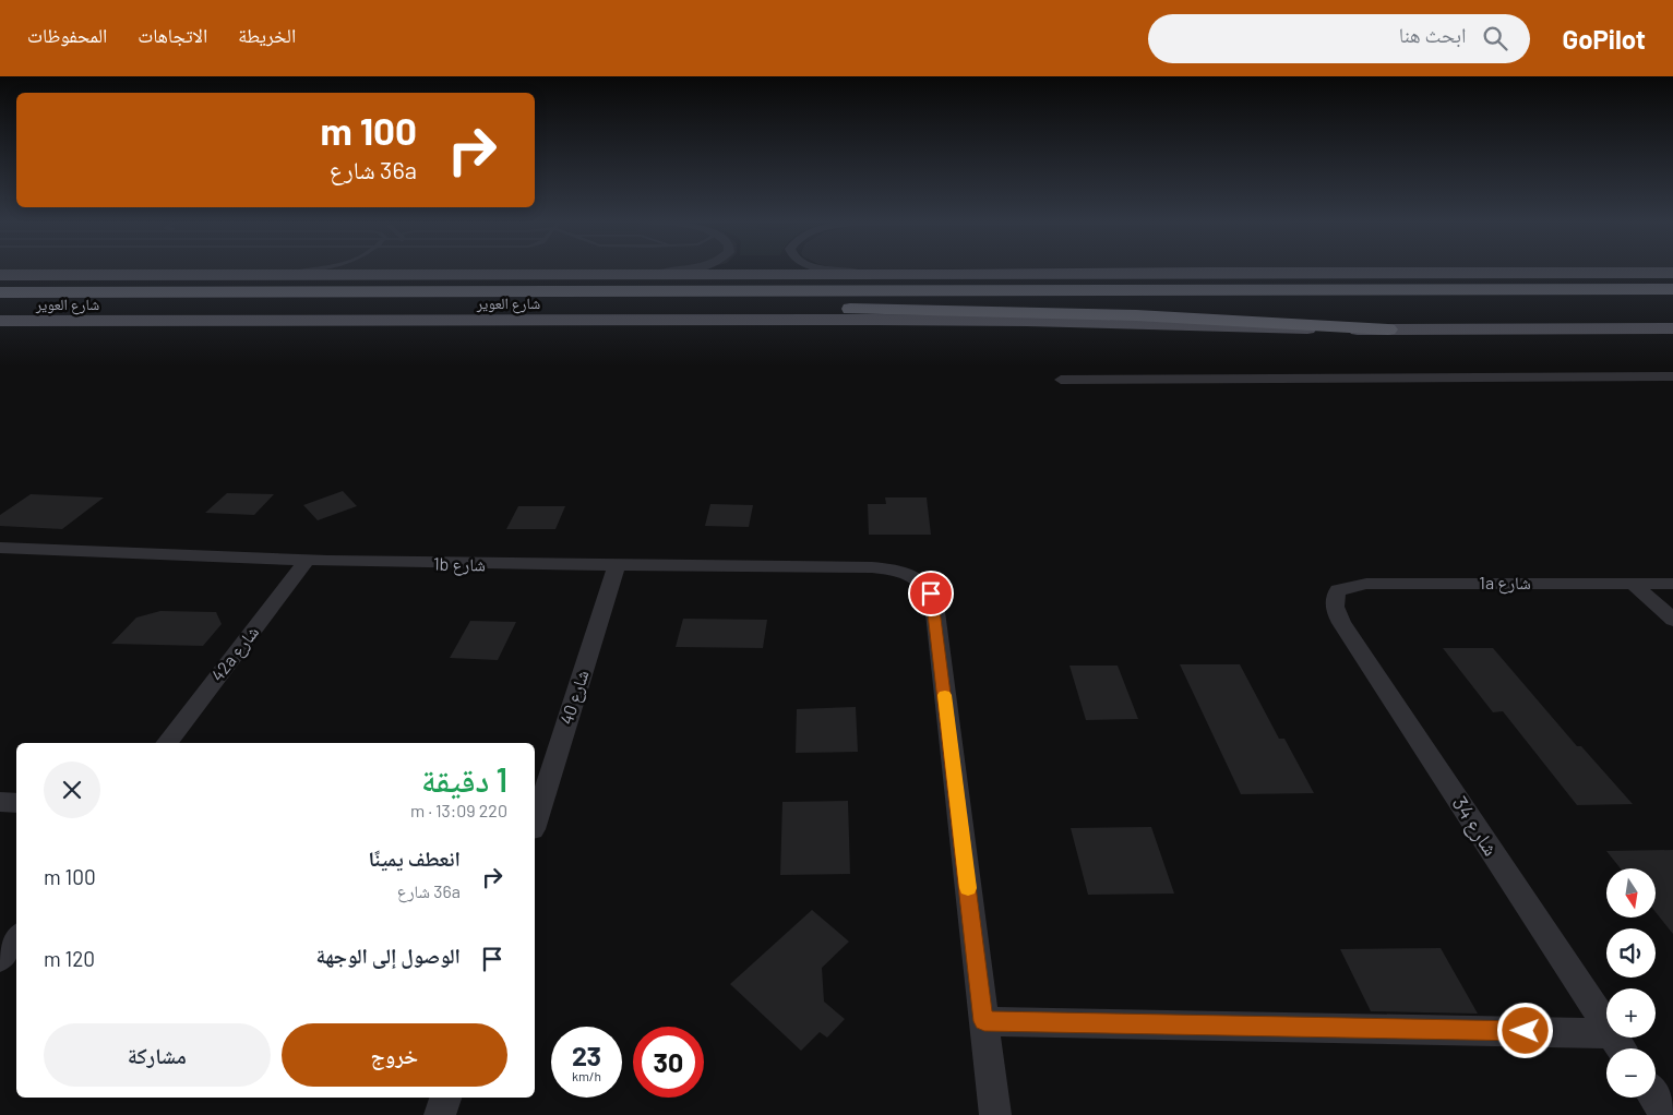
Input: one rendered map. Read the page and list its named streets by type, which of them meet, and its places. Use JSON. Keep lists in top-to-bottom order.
{
  "streets": {
    "highway": ["شارع العوير"],
    "street": [
      "1b شارع",
      "1a شارع",
      "42a شارع",
      "شارع 40",
      "شارع 34"
    ]
  },
  "crossings": [
    ["1b شارع", "42a شارع"],
    ["1b شارع", "شارع 40"],
    ["1a شارع", "شارع 34"]
  ],
  "north": "bottom",
  "page": {
    "header": "GoPilot",
    "search": "ابحث هنا",
    "nav": ["الخريطة", "الاتجاهات", "المحفوظات"],
    "turn": ["100 m", "36a شارع"],
    "heading": ["1 دقيقة", "220 m · 13:09"],
    "list": [
      {
        "name": "انعطف يمينًا",
        "note": "36a شارع",
        "value": "100 m"
      },
      {
        "name": "الوصول إلى الوجهة",
        "value": "120 m"
      }
    ],
    "map_buttons": ["+", "−"],
    "buttons": ["خروج", "مشاركة"],
    "speed": "23 km/h",
    "limit": "30"
  }
}
